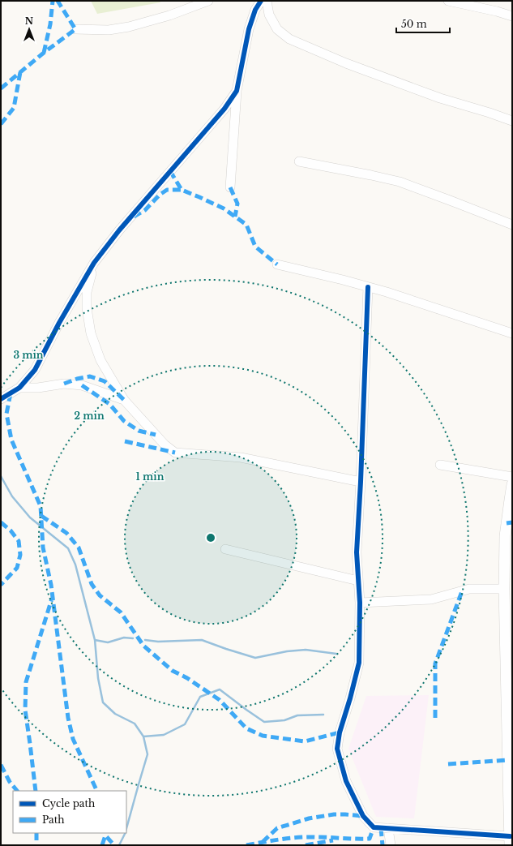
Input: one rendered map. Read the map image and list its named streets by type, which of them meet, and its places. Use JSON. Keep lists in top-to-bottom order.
{
  "legend": ["Cycle path", "Path"],
  "scale_bar": "50 m",
  "north": "top",
  "rings": ["3 min", "2 min", "1 min"]
}
